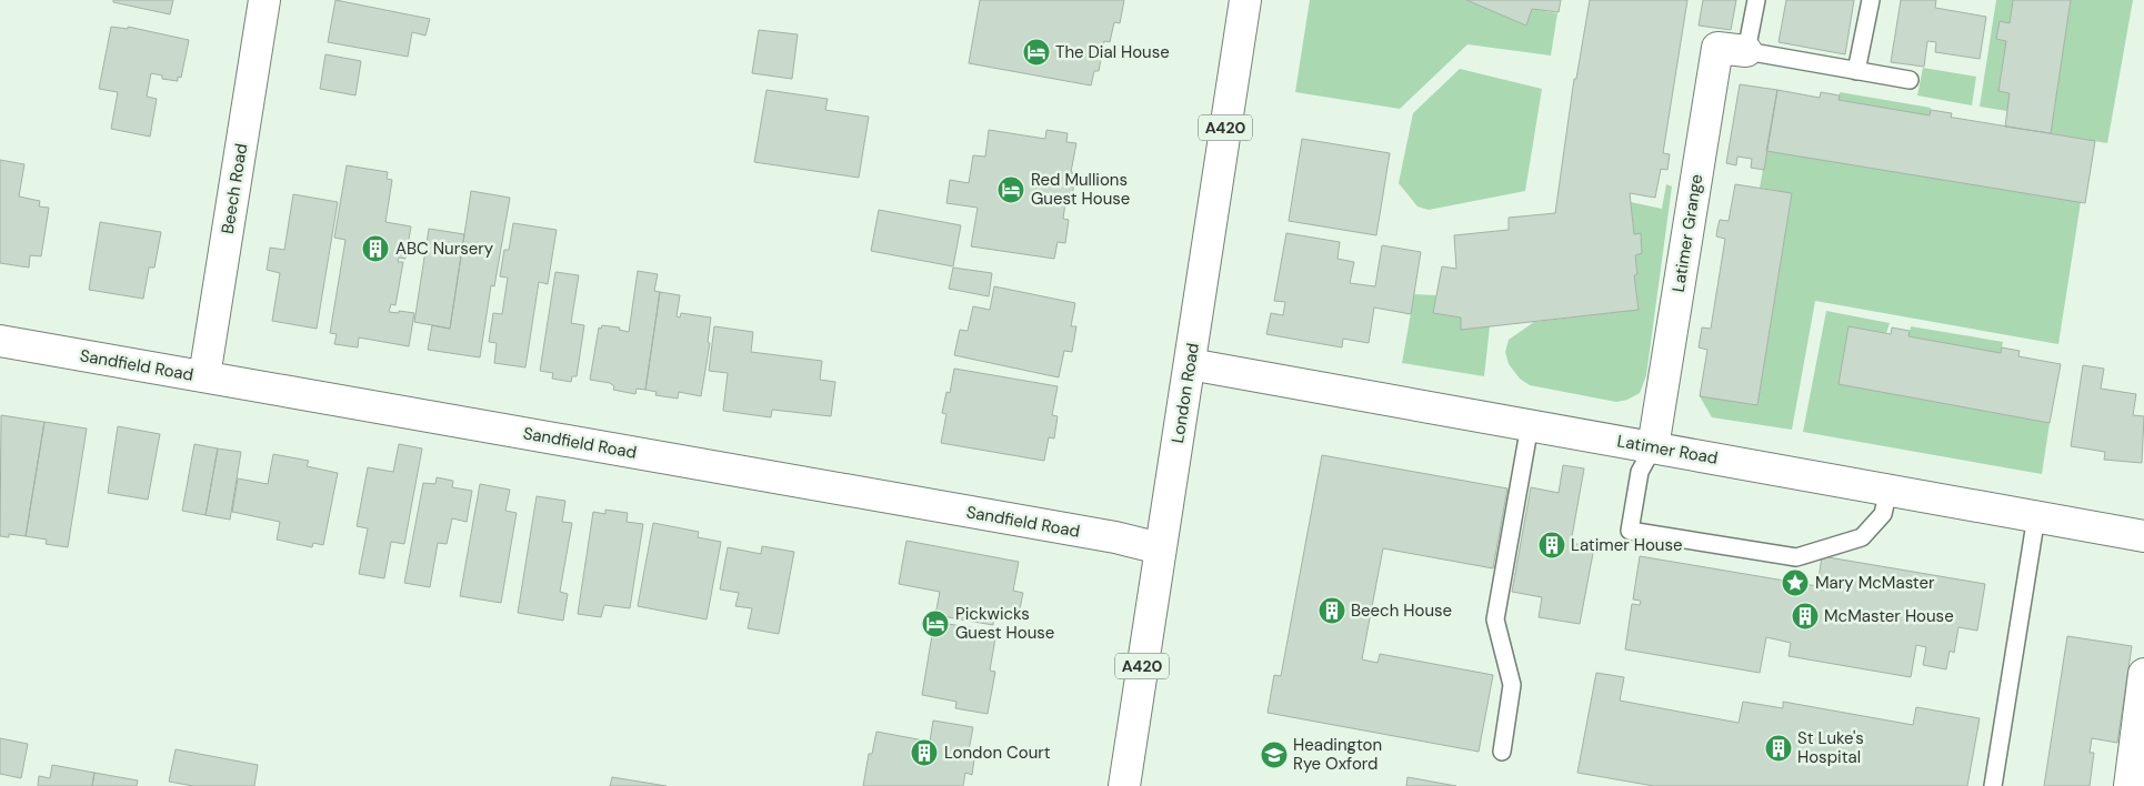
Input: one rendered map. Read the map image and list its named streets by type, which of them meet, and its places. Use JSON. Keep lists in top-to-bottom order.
{
  "streets": {
    "street": [
      "A420",
      "Beech Road",
      "Latimer Grange",
      "Sandfield Road",
      "London Road",
      "Latimer Road"
    ]
  },
  "crossings": [
    ["Beech Road", "Sandfield Road"],
    ["Latimer Grange", "Latimer Road"],
    ["Sandfield Road", "London Road"],
    ["London Road", "Latimer Road"]
  ],
  "places": {
    "hotel": ["The Dial House", "Red Mullions Guest House", "Pickwicks Guest House"],
    "building": [
      "ABC Nursery",
      "Latimer House",
      "Beech House",
      "McMaster House",
      "St Luke's Hospital",
      "London Court"
    ],
    "place": ["Mary McMaster"],
    "school or university": ["Headington Rye Oxford"]
  }
}
